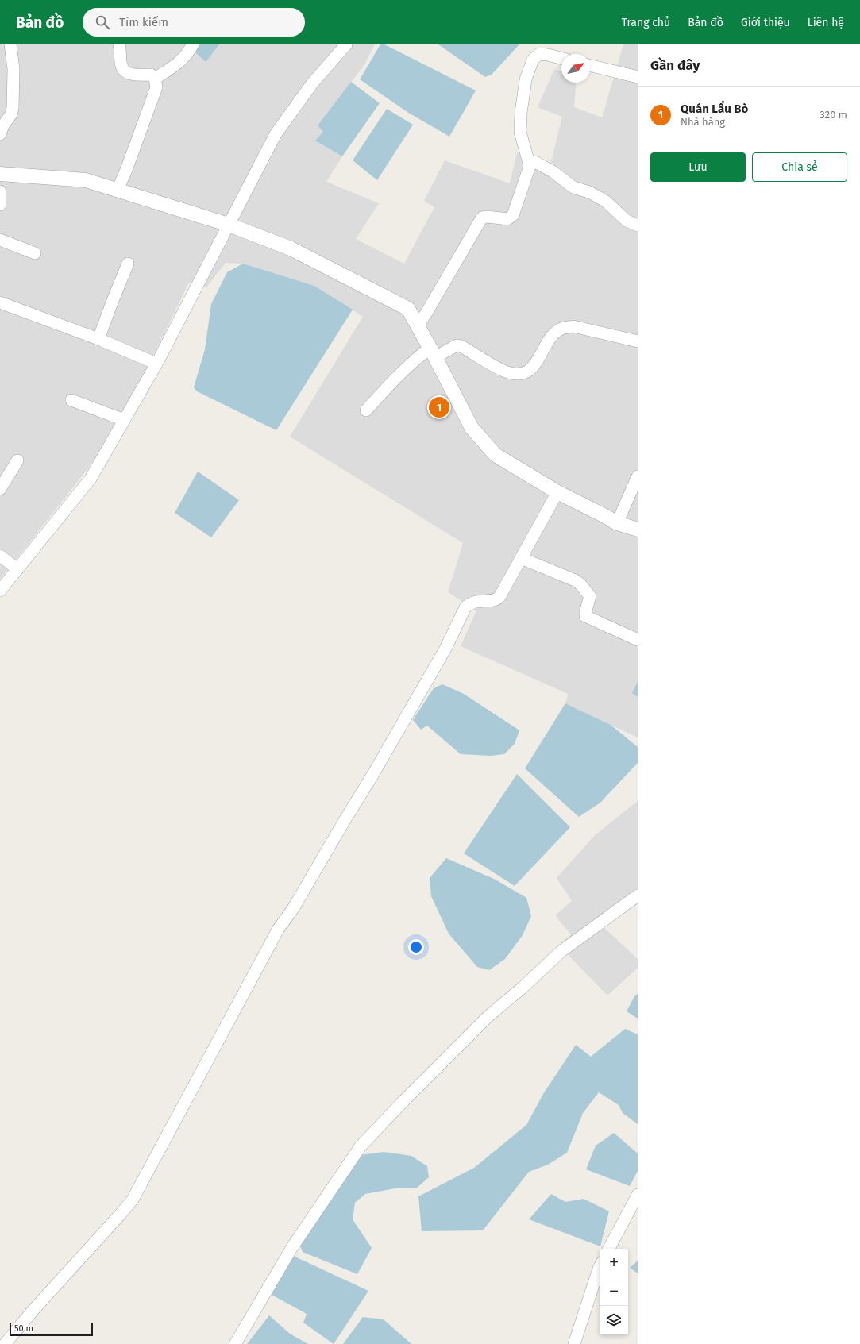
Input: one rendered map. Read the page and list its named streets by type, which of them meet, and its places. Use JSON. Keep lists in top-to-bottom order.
{
  "scale_bar": "50 m",
  "north": "top right",
  "page": {
    "header": "Bản đồ",
    "search": "Tìm kiếm",
    "nav": [
      "Trang chủ",
      "Bản đồ",
      "Giới thiệu",
      "Liên hệ"
    ],
    "heading": "Gần đây",
    "list": [
      {
        "mark": "1",
        "name": "Quán Lẩu Bò",
        "note": "Nhà hàng",
        "value": "320 m"
      }
    ],
    "buttons": ["Lưu", "Chia sẻ"],
    "pins": "1",
    "map_buttons": ["+", "−"],
    "scale": "50 m"
  }
}
